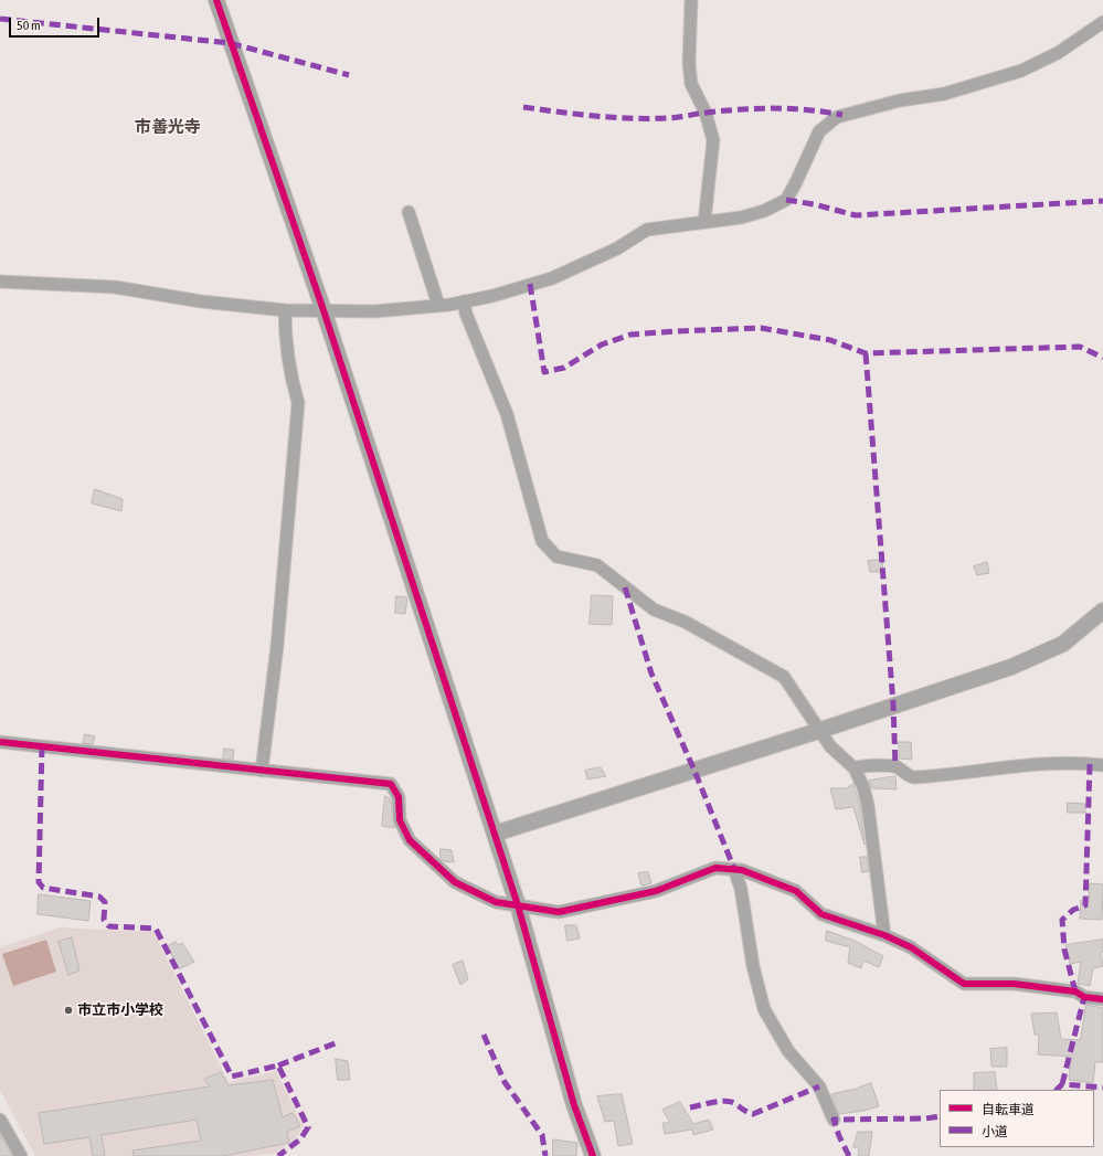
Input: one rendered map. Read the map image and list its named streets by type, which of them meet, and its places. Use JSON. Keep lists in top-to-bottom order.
{
  "districts": ["市善光寺"],
  "places": ["市立市小学校"],
  "legend": ["自転車道", "小道"],
  "scale_bar": "50 m"
}
